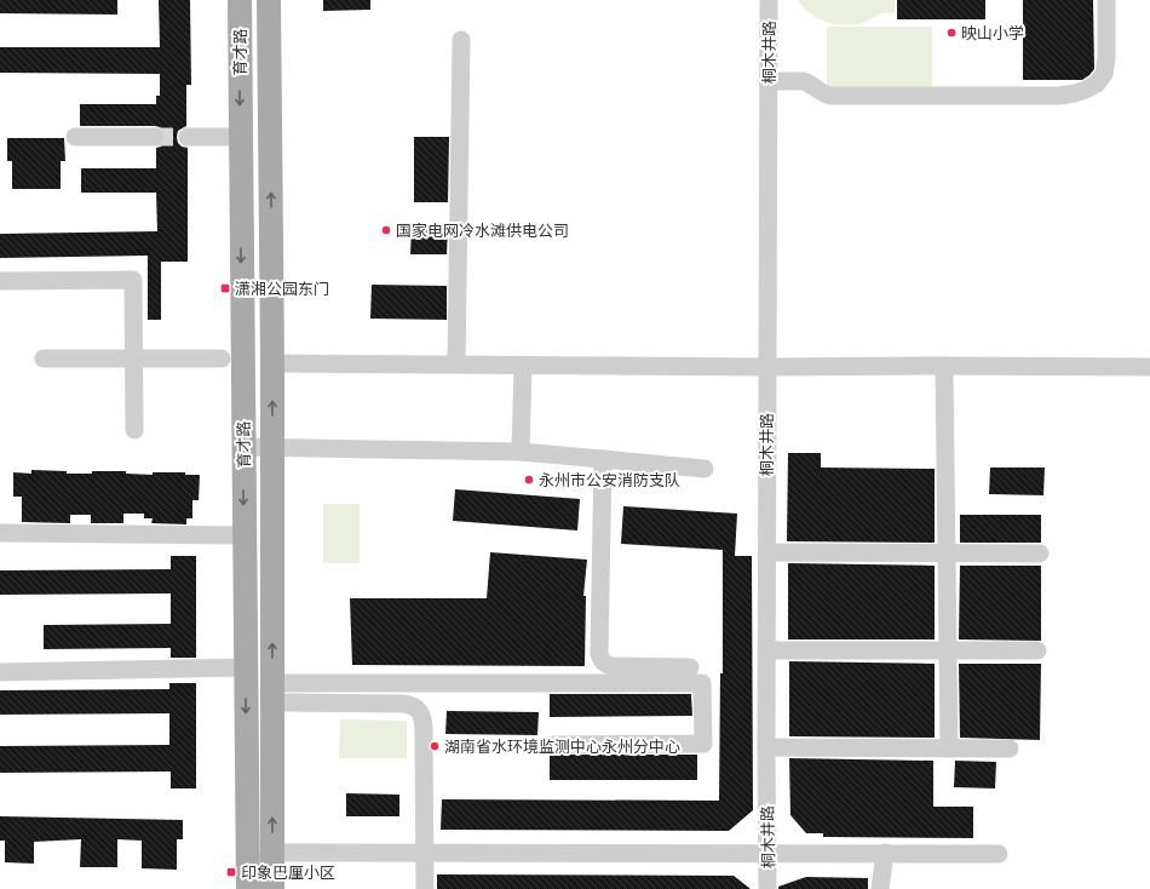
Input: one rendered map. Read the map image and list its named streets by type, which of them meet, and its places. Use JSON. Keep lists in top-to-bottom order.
{
  "streets": {
    "main road": ["育才路"],
    "street": ["桐木井路"]
  },
  "places": {
    "other": [
      "映山小学",
      "国家电网冷水滩供电公司",
      "永州市公安消防支队",
      "湖南省水环境监测中心永州分中心"
    ],
    "transit": ["潇湘公园东门", "印象巴厘小区"]
  }
}
